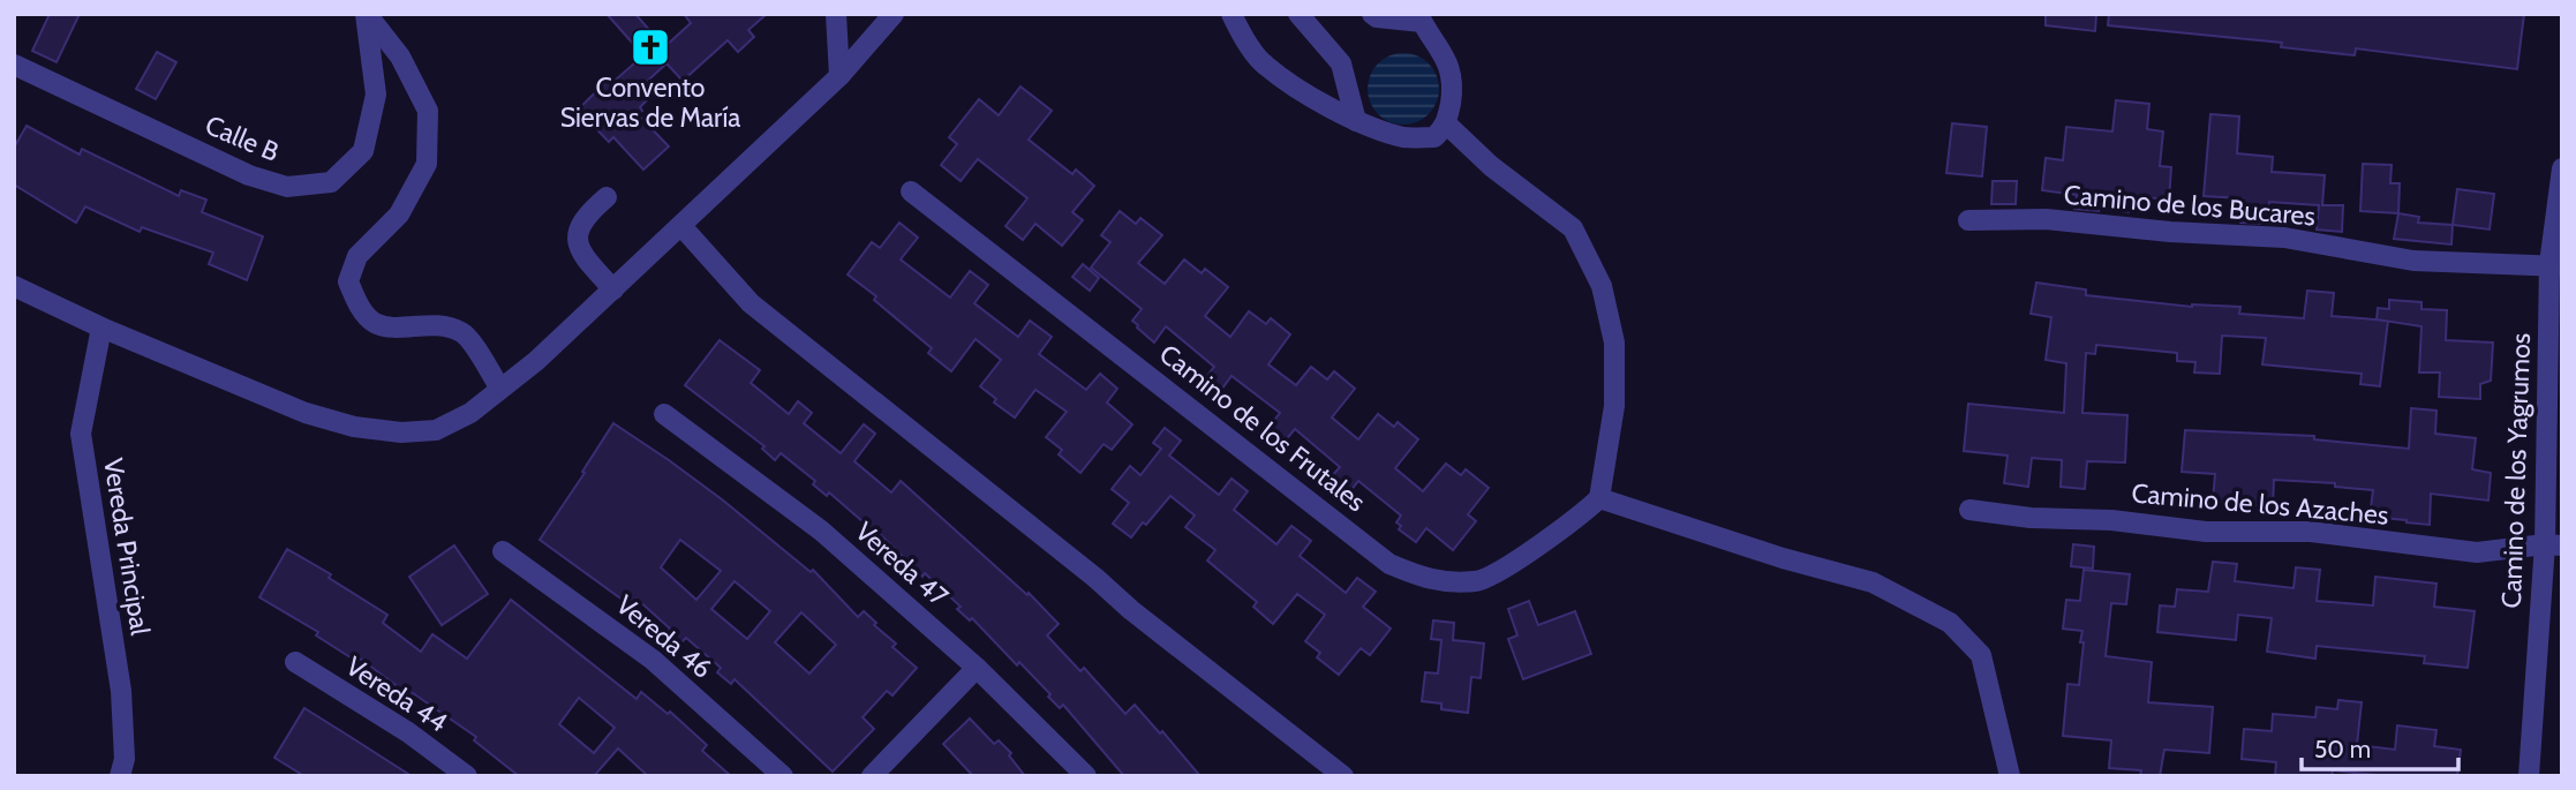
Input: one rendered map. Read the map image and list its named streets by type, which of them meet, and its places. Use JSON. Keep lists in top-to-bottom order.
{
  "streets": {
    "street": [
      "Calle B",
      "Camino de los Bucares",
      "Camino de los Frutales",
      "Camino de los Yagrumos",
      "Camino de los Azaches",
      "Vereda Principal",
      "Vereda 47",
      "Vereda 46",
      "Vereda 44"
    ]
  },
  "crossings": [
    ["Camino de los Bucares", "Camino de los Yagrumos"],
    ["Camino de los Yagrumos", "Camino de los Azaches"]
  ],
  "places": {
    "church": ["Convento Siervas de María"]
  },
  "scale_bar": "50 m"
}
